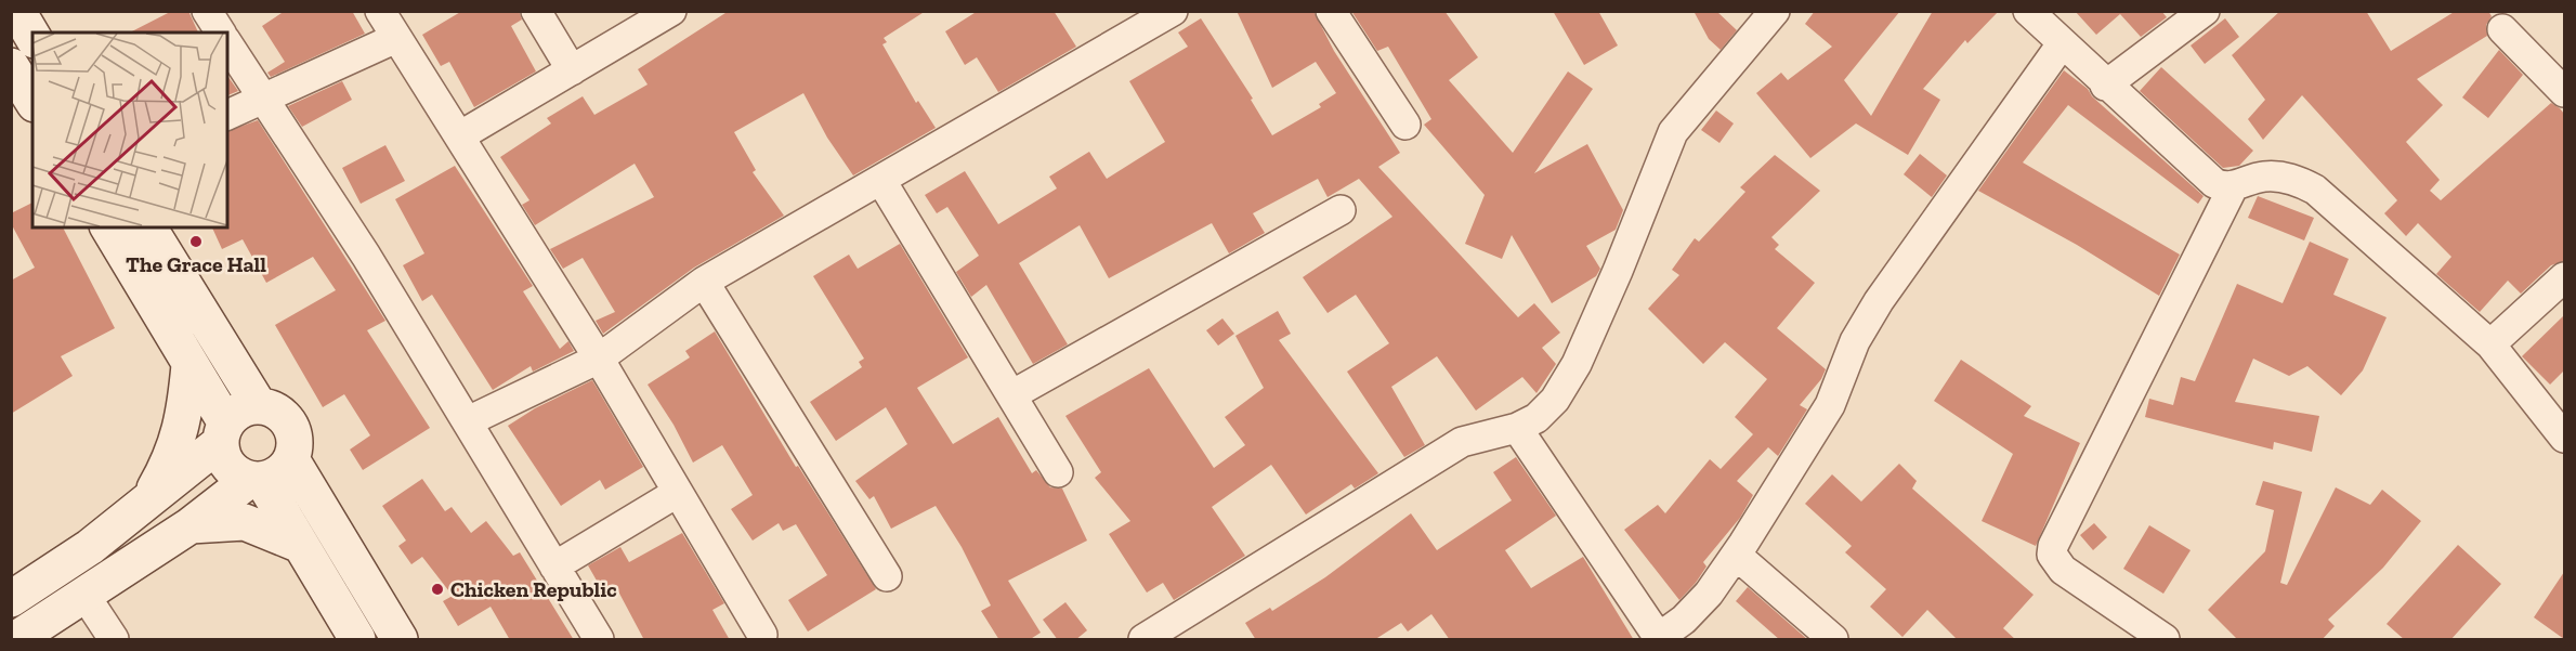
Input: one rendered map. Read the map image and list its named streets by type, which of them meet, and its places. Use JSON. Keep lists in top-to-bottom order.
{
  "places": ["The Grace Hall", "Chicken Republic"]
}
